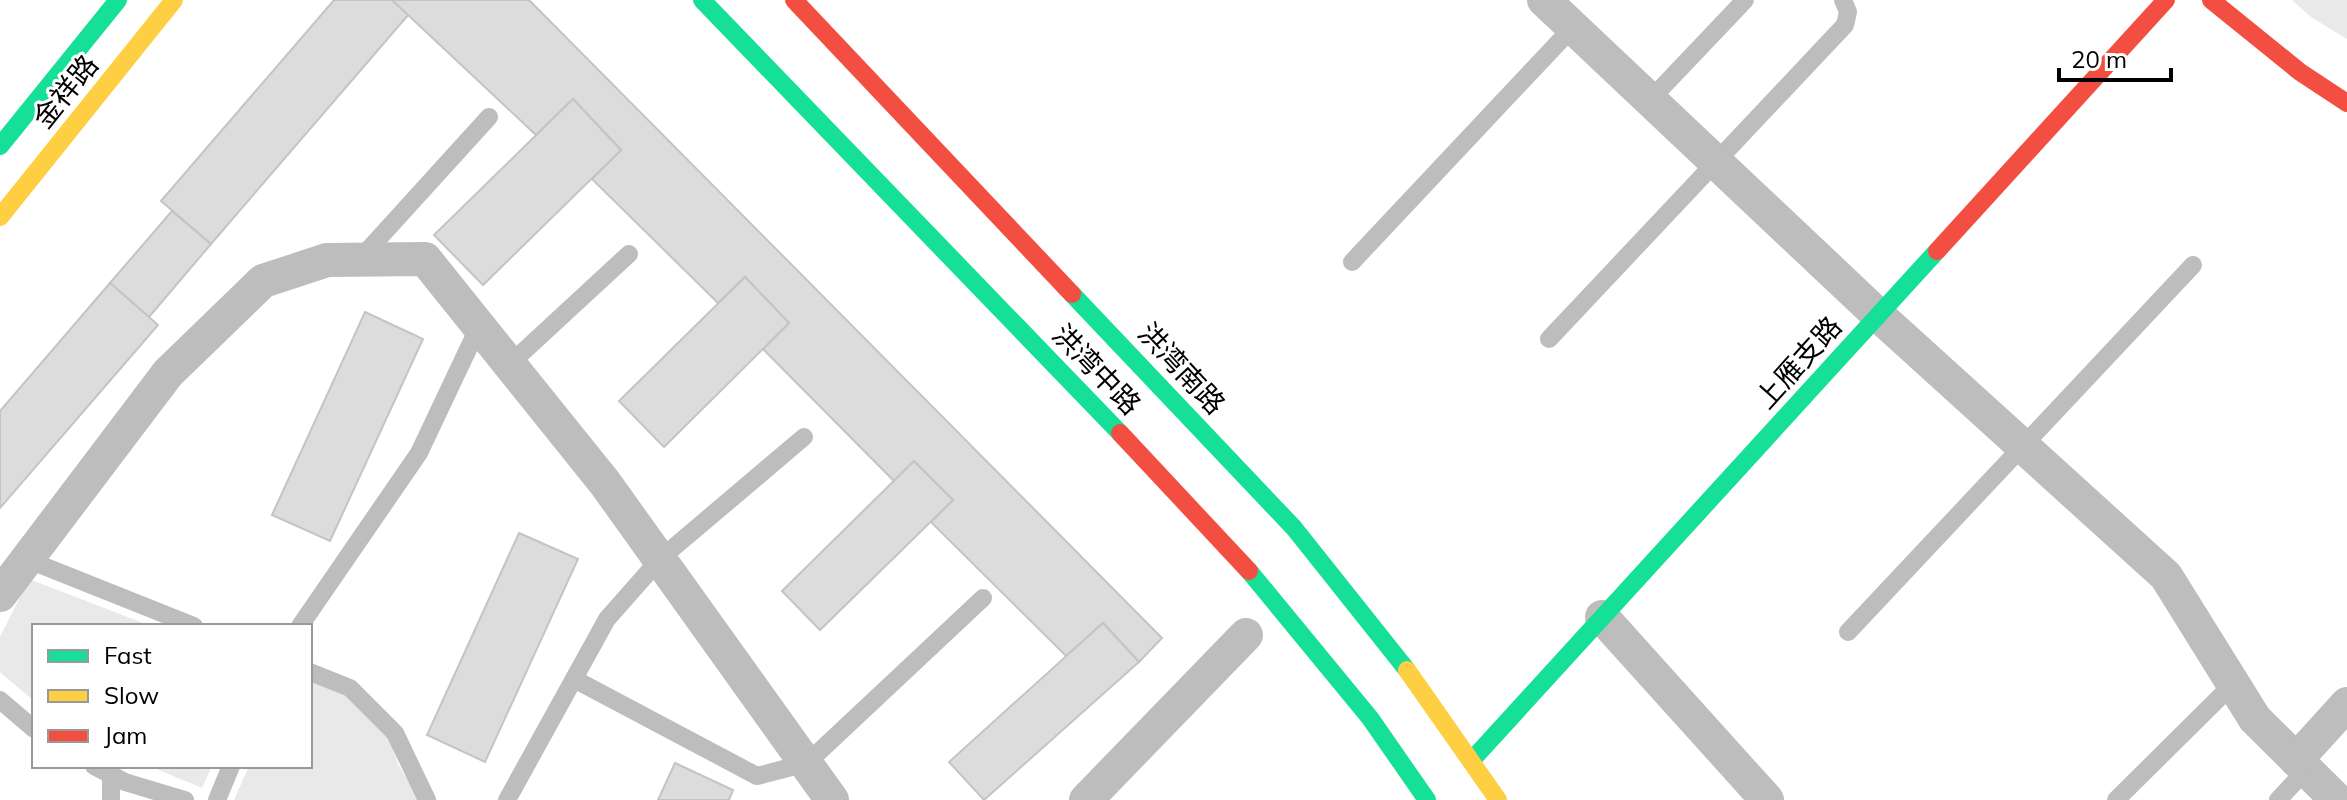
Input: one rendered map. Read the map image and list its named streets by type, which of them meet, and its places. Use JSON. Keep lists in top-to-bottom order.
{
  "streets": {
    "main road": [
      "金祥路",
      "上雁支路",
      "洪湾南路",
      "洪湾中路"
    ]
  },
  "crossings": [
    ["上雁支路", "洪湾南路"]
  ],
  "legend": ["Fast", "Slow", "Jam"],
  "scale_bar": "20 m"
}
